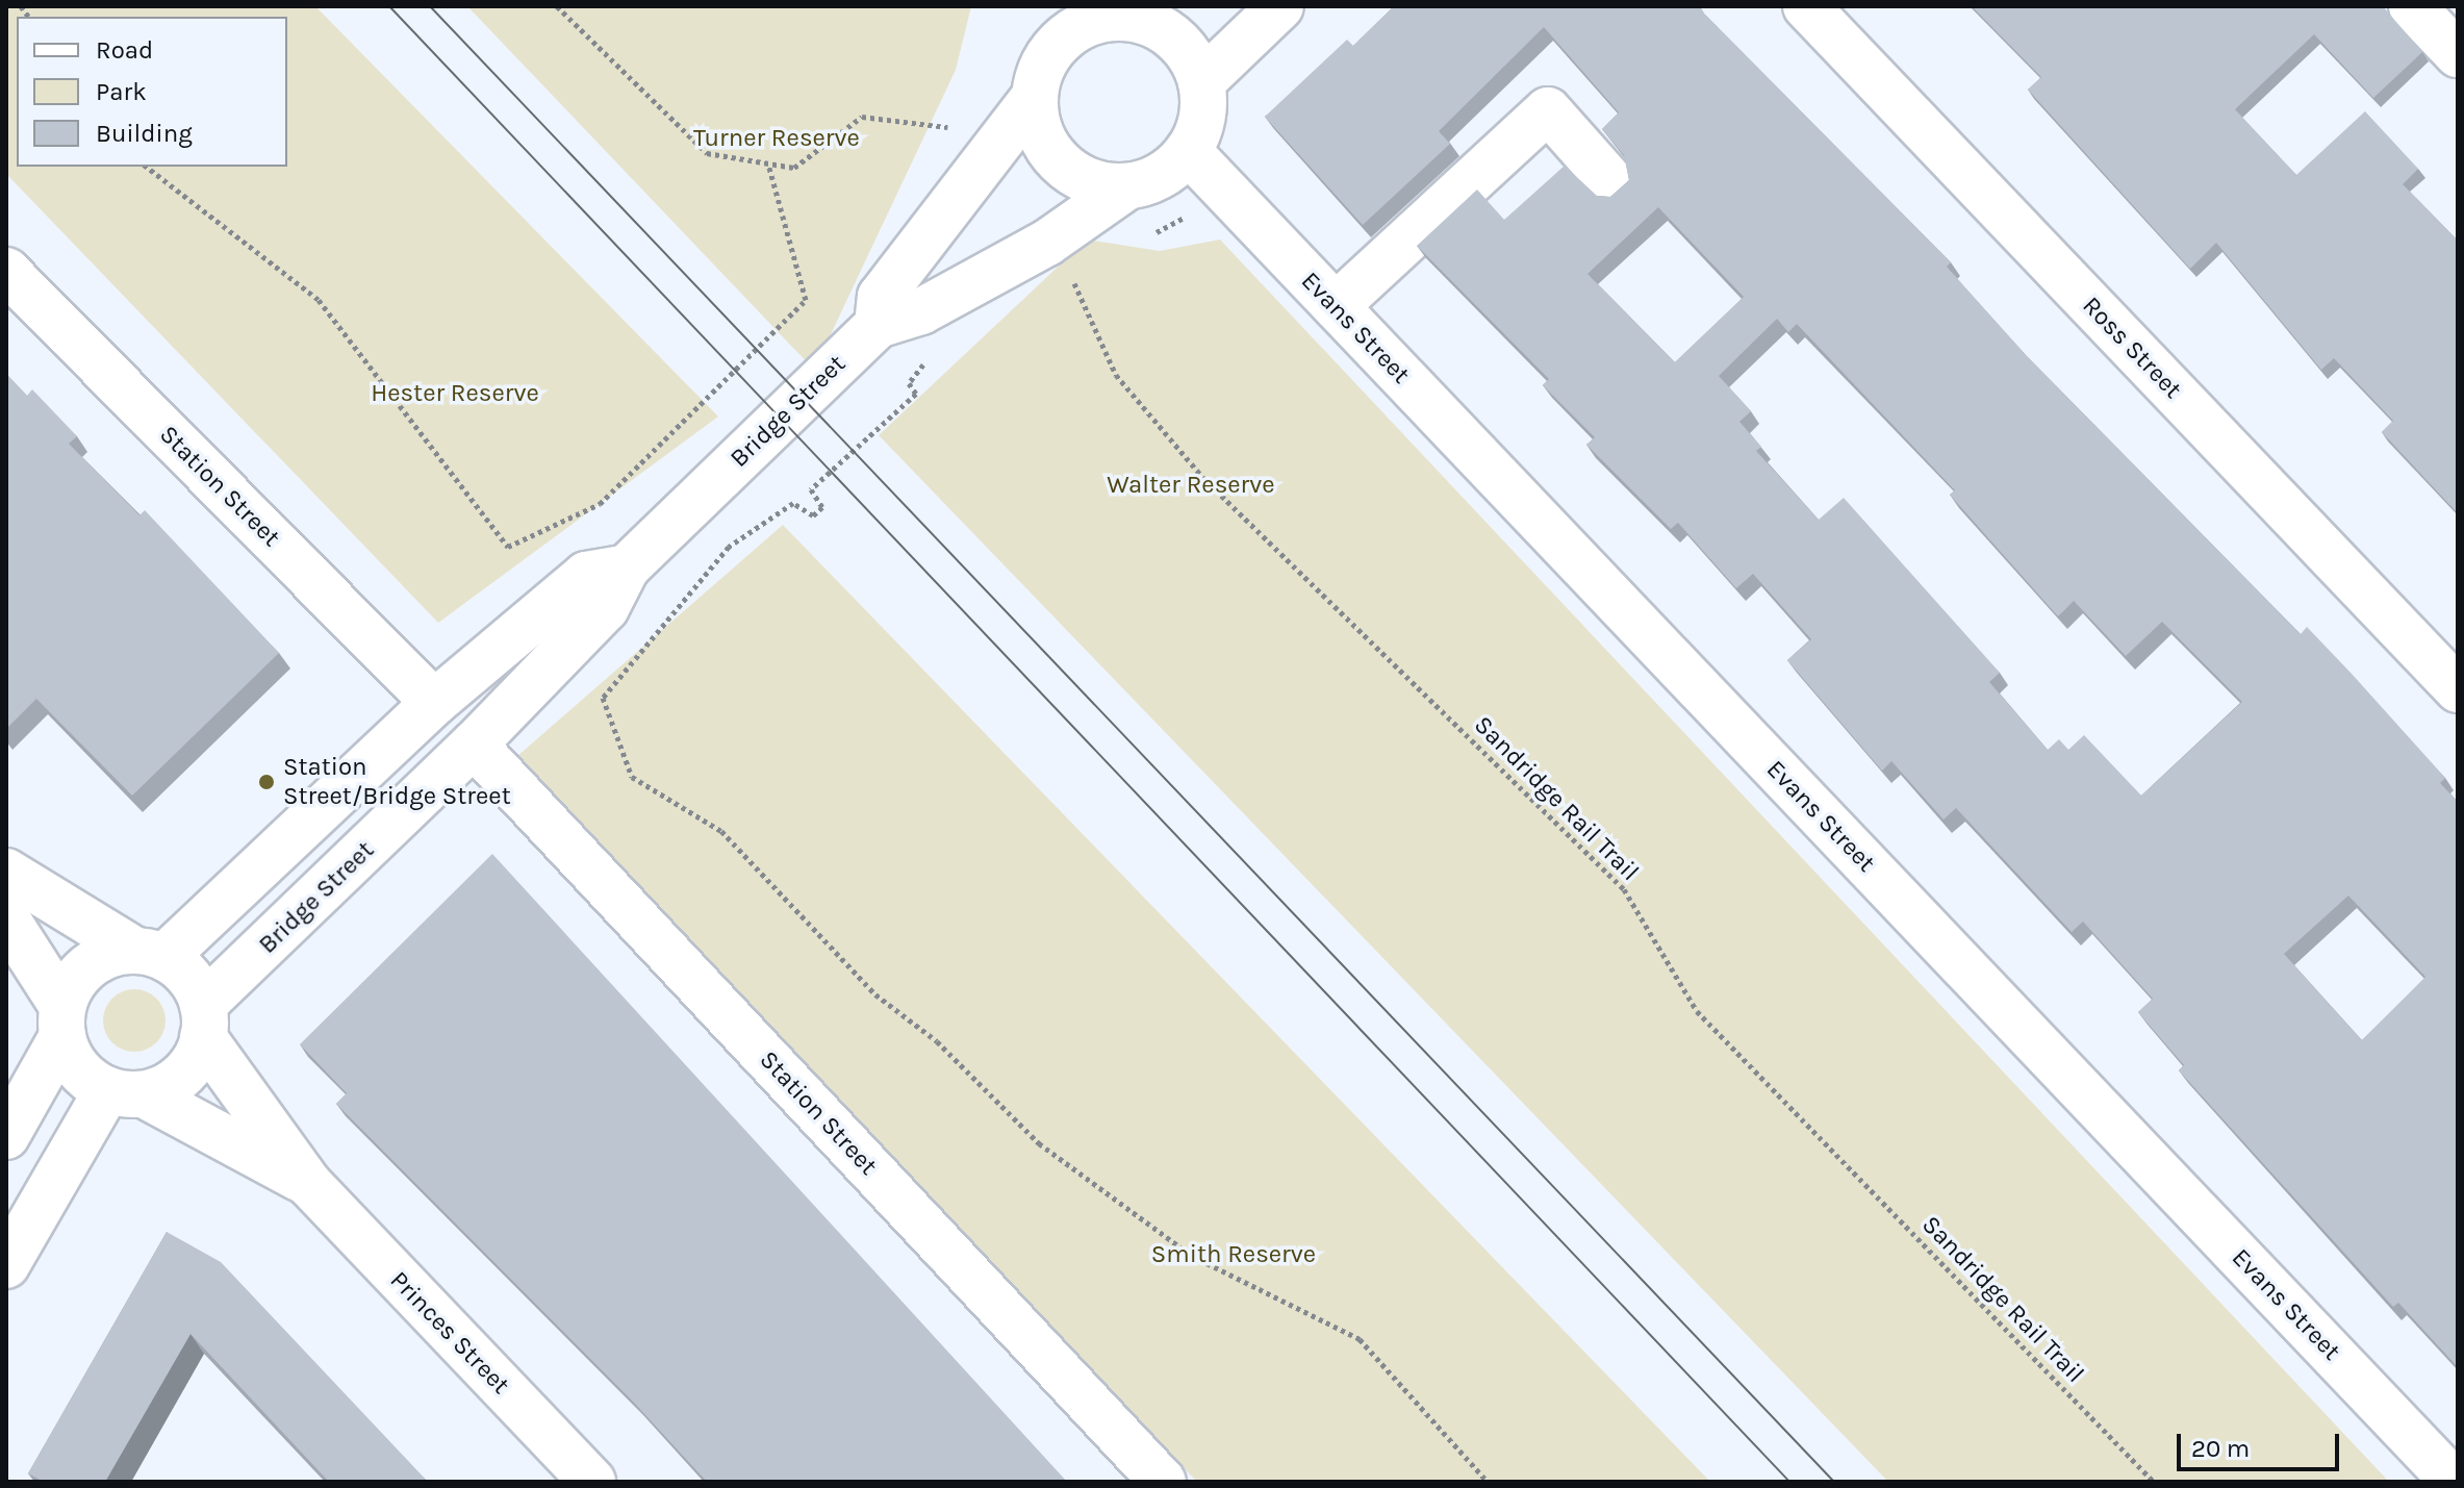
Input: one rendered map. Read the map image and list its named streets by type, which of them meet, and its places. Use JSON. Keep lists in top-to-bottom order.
{
  "streets": {
    "street": [
      "Evans Street",
      "Ross Street",
      "Bridge Street",
      "Station Street",
      "Princes Street"
    ],
    "path": ["Sandridge Rail Trail"]
  },
  "crossings": [
    ["Evans Street", "Bridge Street"],
    ["Bridge Street", "Station Street"],
    ["Bridge Street", "Princes Street"]
  ],
  "parks": [
    "Turner Reserve",
    "Hester Reserve",
    "Walter Reserve",
    "Smith Reserve"
  ],
  "places": ["Station Street/Bridge Street"],
  "legend": ["Road", "Park", "Building"],
  "scale_bar": "20 m"
}
